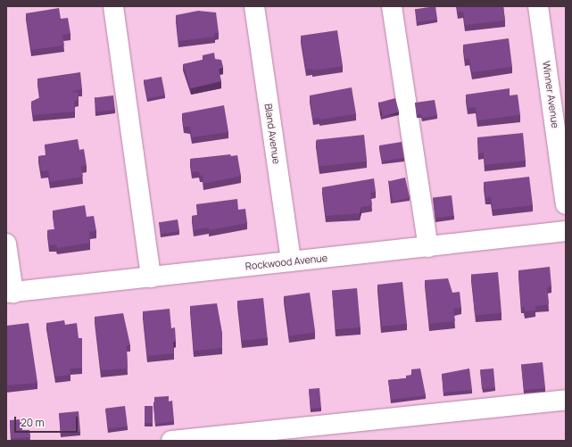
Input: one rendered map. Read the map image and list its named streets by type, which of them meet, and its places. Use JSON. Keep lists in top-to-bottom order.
{
  "streets": {
    "street": ["Winner Avenue", "Bland Avenue", "Rockwood Avenue"]
  },
  "crossings": [
    ["Bland Avenue", "Rockwood Avenue"]
  ],
  "scale_bar": "20 m"
}
